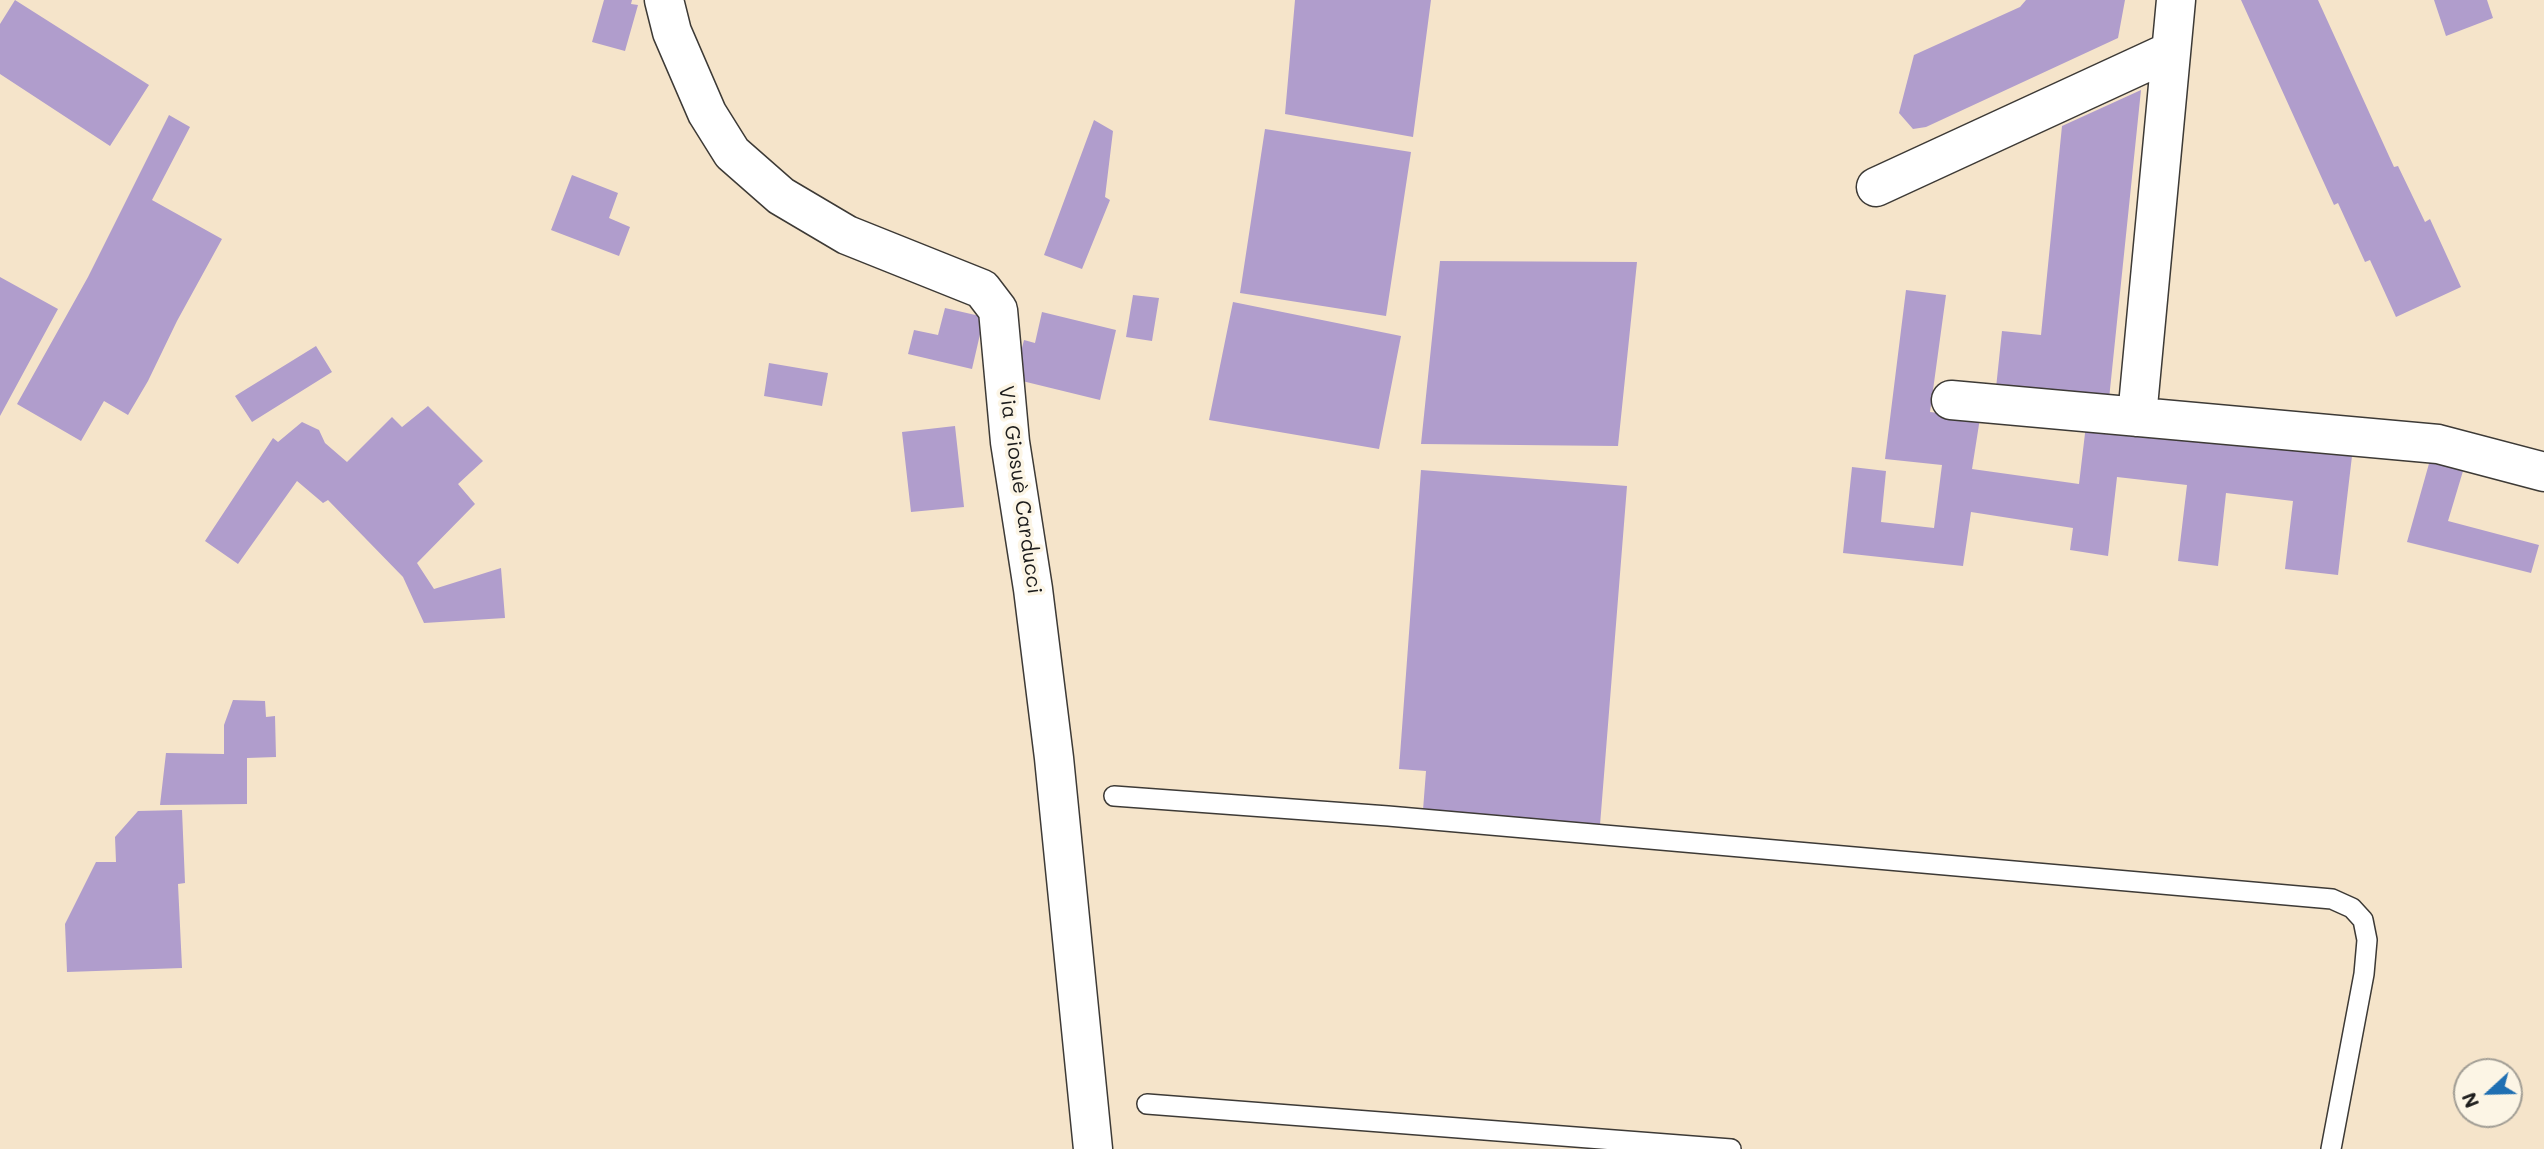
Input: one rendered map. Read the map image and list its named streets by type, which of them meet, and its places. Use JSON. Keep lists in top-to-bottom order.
{
  "streets": {
    "street": ["Via Giosuè Carducci"]
  },
  "north": "left"
}
